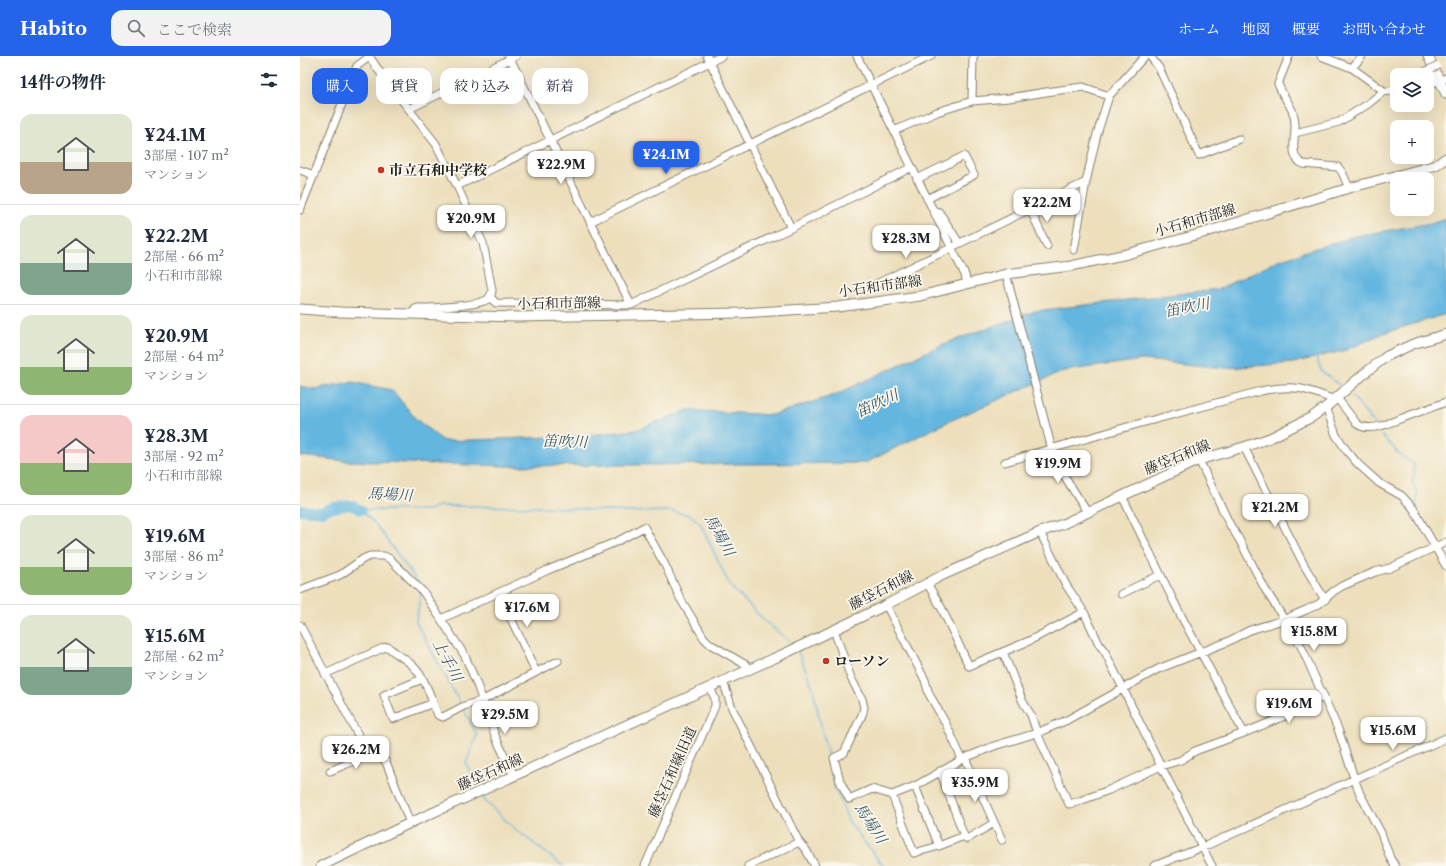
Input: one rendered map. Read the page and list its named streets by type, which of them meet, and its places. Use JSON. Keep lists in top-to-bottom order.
{
  "streets": {
    "main road": ["小石和市部線", "藤垈石和線"],
    "street": ["藤垈石和線旧道"]
  },
  "crossings": [
    ["藤垈石和線", "藤垈石和線旧道"]
  ],
  "water": ["笛吹川", "馬場川", "上手川"],
  "places": ["市立石和中学校", "ローソン"],
  "page": {
    "header": "Habito",
    "search": "ここで検索",
    "nav": [
      "ホーム",
      "地図",
      "概要",
      "お問い合わせ"
    ],
    "heading": "14件の物件",
    "map_buttons": ["+", "−"],
    "chip": [
      "購入",
      "賃貸",
      "絞り込み",
      "新着"
    ],
    "list": [
      {
        "name": "¥24.1M",
        "note": "3部屋 · 107 m² · マンション"
      },
      {
        "name": "¥22.2M",
        "note": "2部屋 · 66 m² · 小石和市部線"
      },
      {
        "name": "¥20.9M",
        "note": "2部屋 · 64 m² · マンション"
      },
      {
        "name": "¥28.3M",
        "note": "3部屋 · 92 m² · 小石和市部線"
      },
      {
        "name": "¥19.6M",
        "note": "3部屋 · 86 m² · マンション"
      },
      {
        "name": "¥15.6M",
        "note": "2部屋 · 62 m² · マンション"
      }
    ],
    "price": [
      "¥24.1M",
      "¥22.9M",
      "¥22.2M",
      "¥20.9M",
      "¥28.3M",
      "¥19.9M",
      "¥21.2M",
      "¥17.6M",
      "¥15.8M",
      "¥19.6M",
      "¥29.5M",
      "¥15.6M",
      "¥26.2M",
      "¥35.9M"
    ]
  }
}
